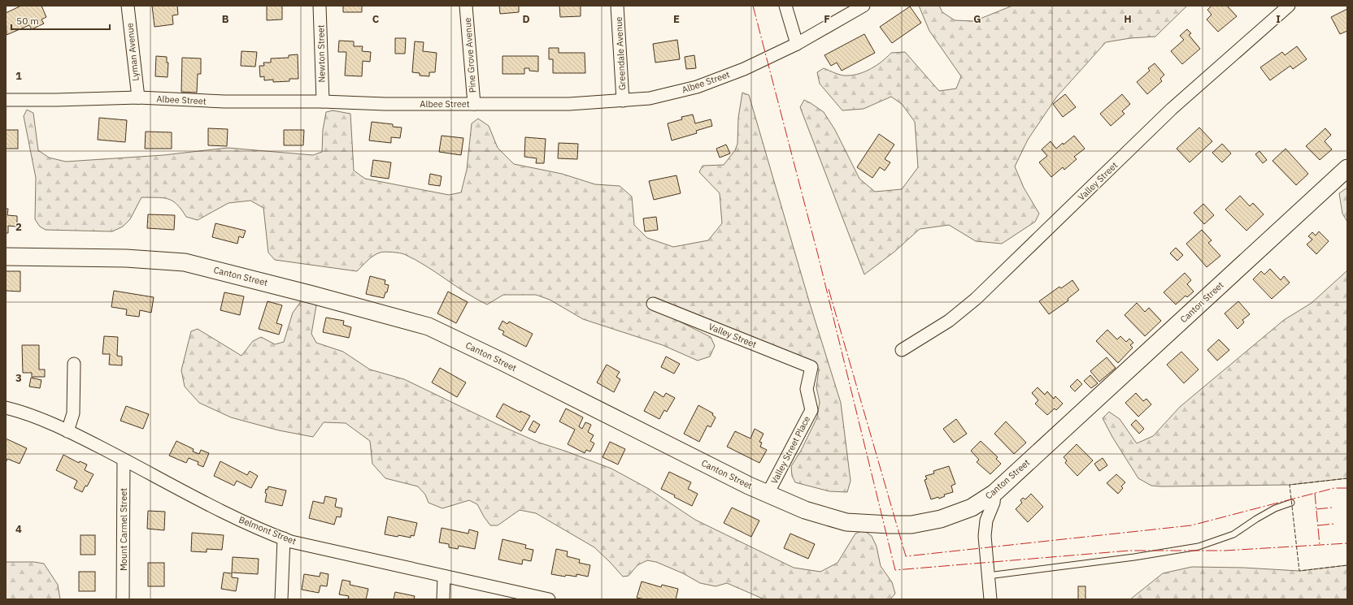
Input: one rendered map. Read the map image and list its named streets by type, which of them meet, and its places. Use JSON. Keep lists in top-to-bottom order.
{
  "streets": {
    "street": [
      "Lyman Avenue",
      "Newton Street",
      "Greendale Avenue",
      "Pine Grove Avenue",
      "Albee Street",
      "Valley Street",
      "Canton Street",
      "Valley Street Place",
      "Mount Carmel Street",
      "Belmont Street"
    ]
  },
  "crossings": [
    ["Lyman Avenue", "Albee Street"],
    ["Newton Street", "Albee Street"],
    ["Greendale Avenue", "Albee Street"],
    ["Pine Grove Avenue", "Albee Street"],
    ["Valley Street", "Valley Street Place"],
    ["Canton Street", "Valley Street Place"],
    ["Mount Carmel Street", "Belmont Street"]
  ],
  "scale_bar": "50 m",
  "grid": {
    "columns": [
      "B",
      "C",
      "D",
      "E",
      "F",
      "G",
      "H",
      "I"
    ],
    "rows": [
      "1",
      "2",
      "3",
      "4"
    ]
  }
}
